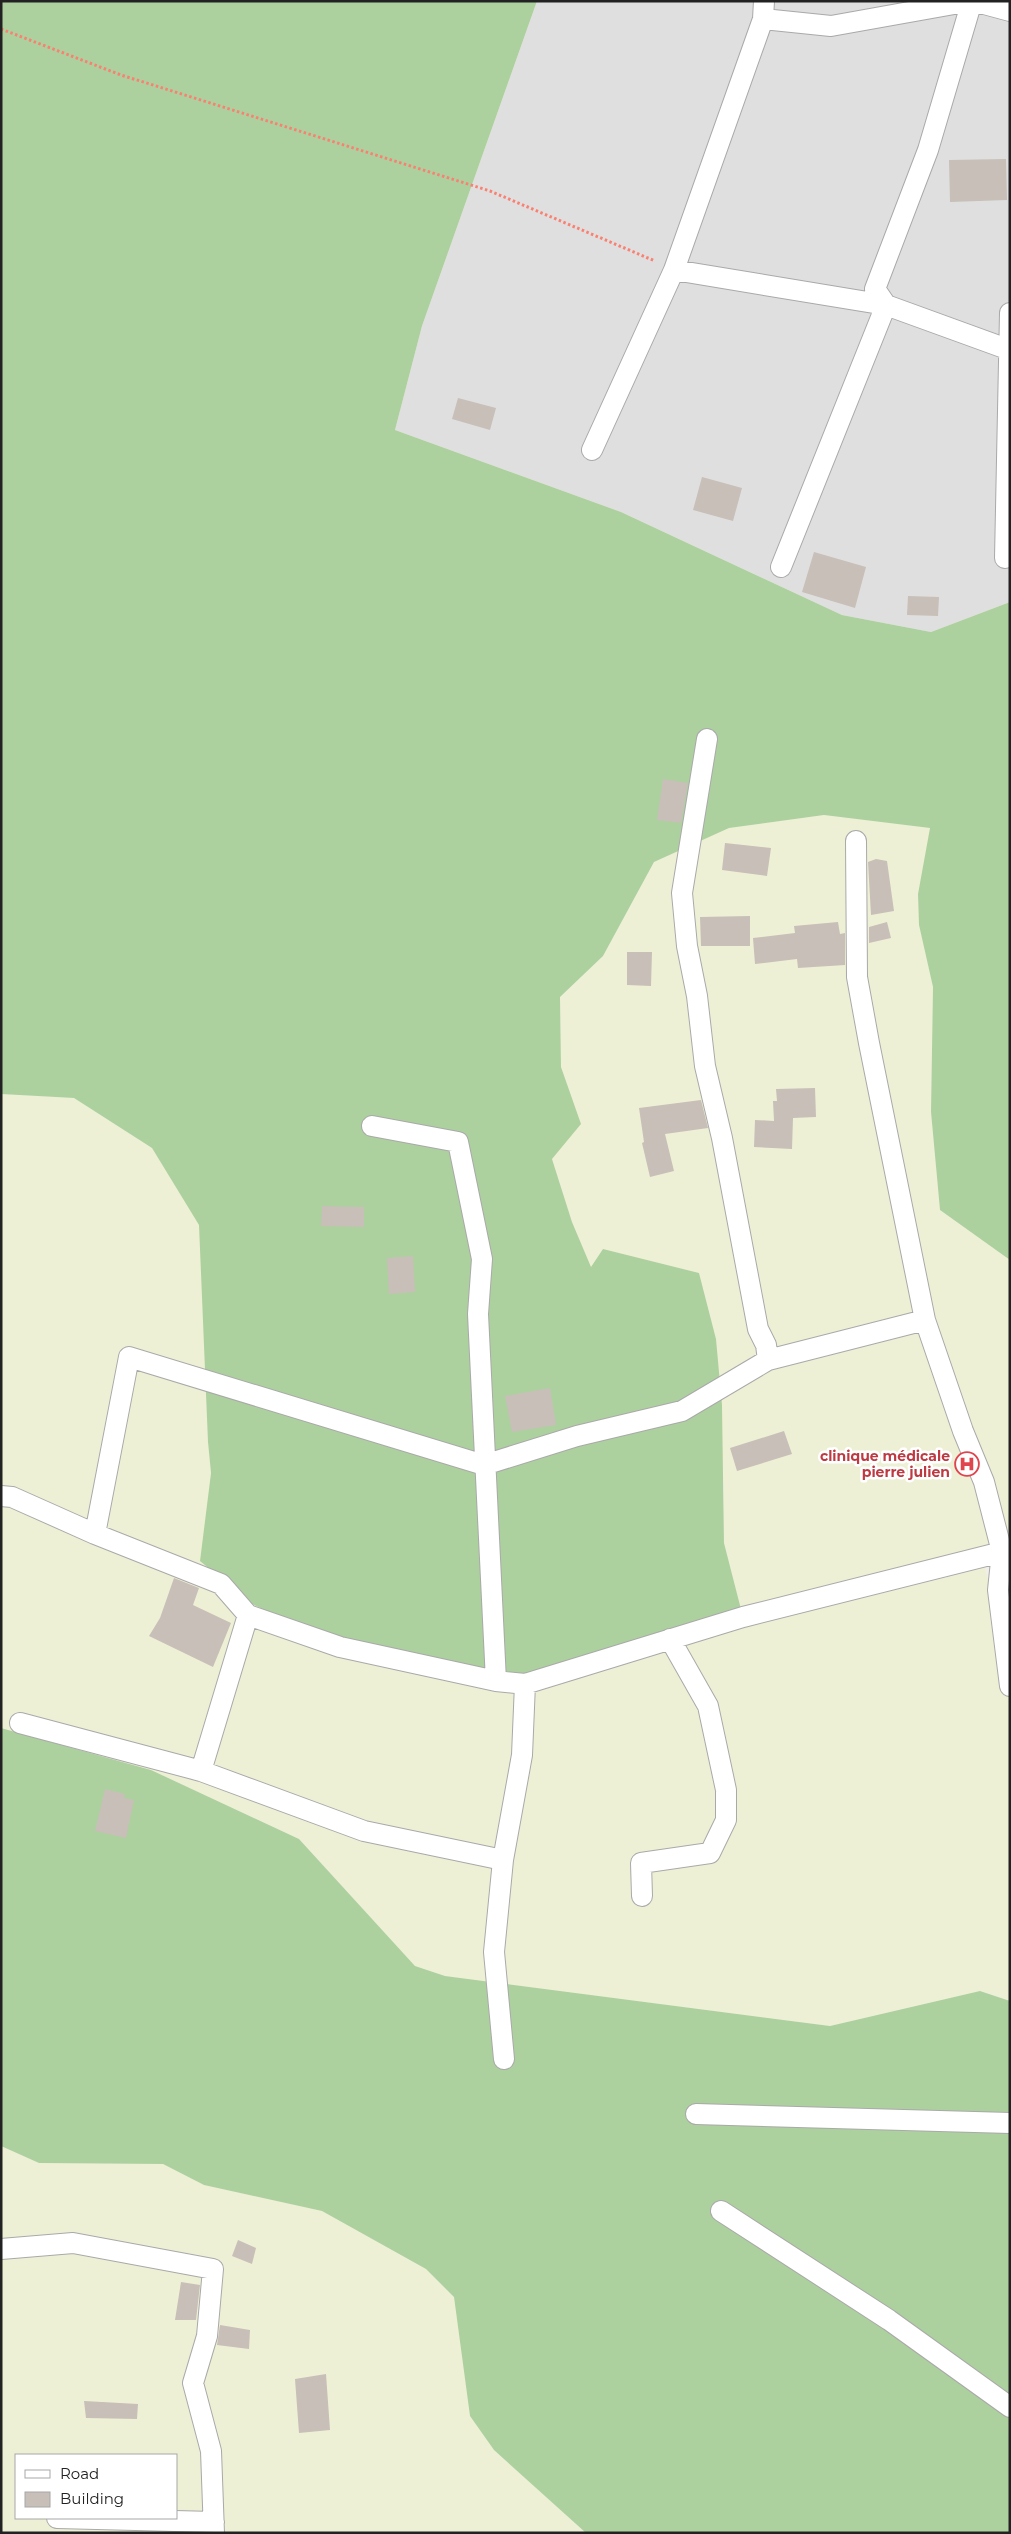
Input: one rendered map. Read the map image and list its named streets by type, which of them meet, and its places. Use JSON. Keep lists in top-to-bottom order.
{
  "places": {
    "hospital": ["clinique médicale pierre julien"]
  },
  "legend": ["Road", "Building"]
}
